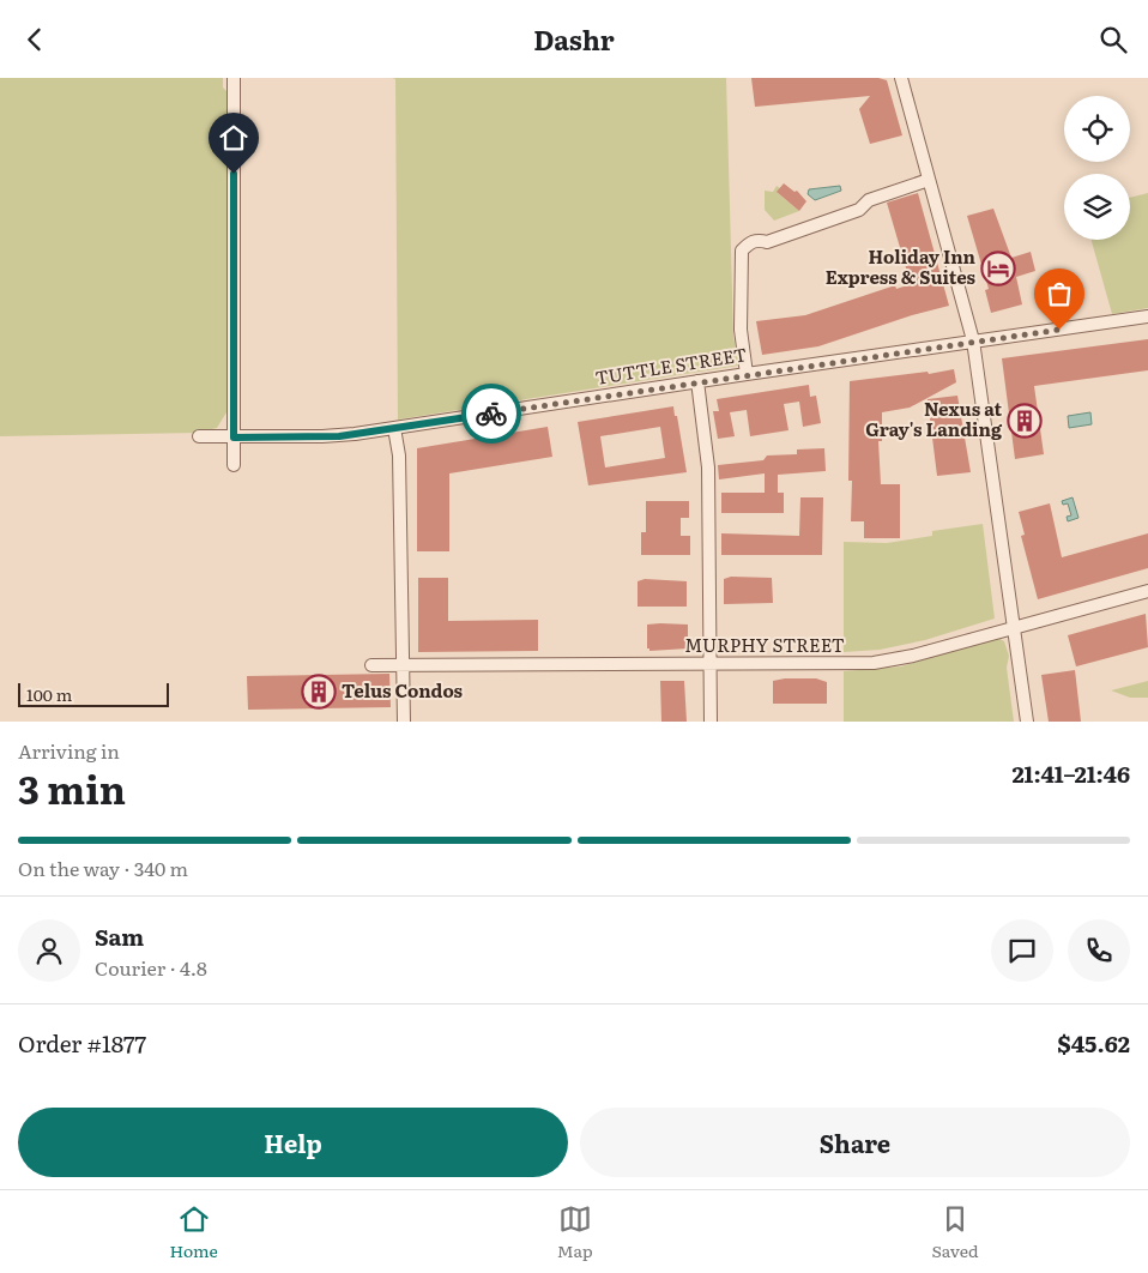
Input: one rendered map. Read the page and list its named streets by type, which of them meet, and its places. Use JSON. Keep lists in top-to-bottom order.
{
  "streets": {
    "street": ["TUTTLE STREET", "MURPHY STREET"]
  },
  "places": {
    "hotel": ["Holiday Inn Express & Suites"],
    "building": ["Nexus at Gray's Landing", "Telus Condos"]
  },
  "scale_bar": "100 m",
  "page": {
    "header": "Dashr",
    "scale": "100 m",
    "heading": ["3 min", "Arriving in", "21:41–21:46"],
    "panel": [
      "Sam",
      "Courier · 4.8",
      "Order #1877",
      "$45.62"
    ],
    "bar": "On the way · 340 m",
    "buttons": ["Help", "Share"],
    "tabs": ["Home", "Map", "Saved"]
  }
}
